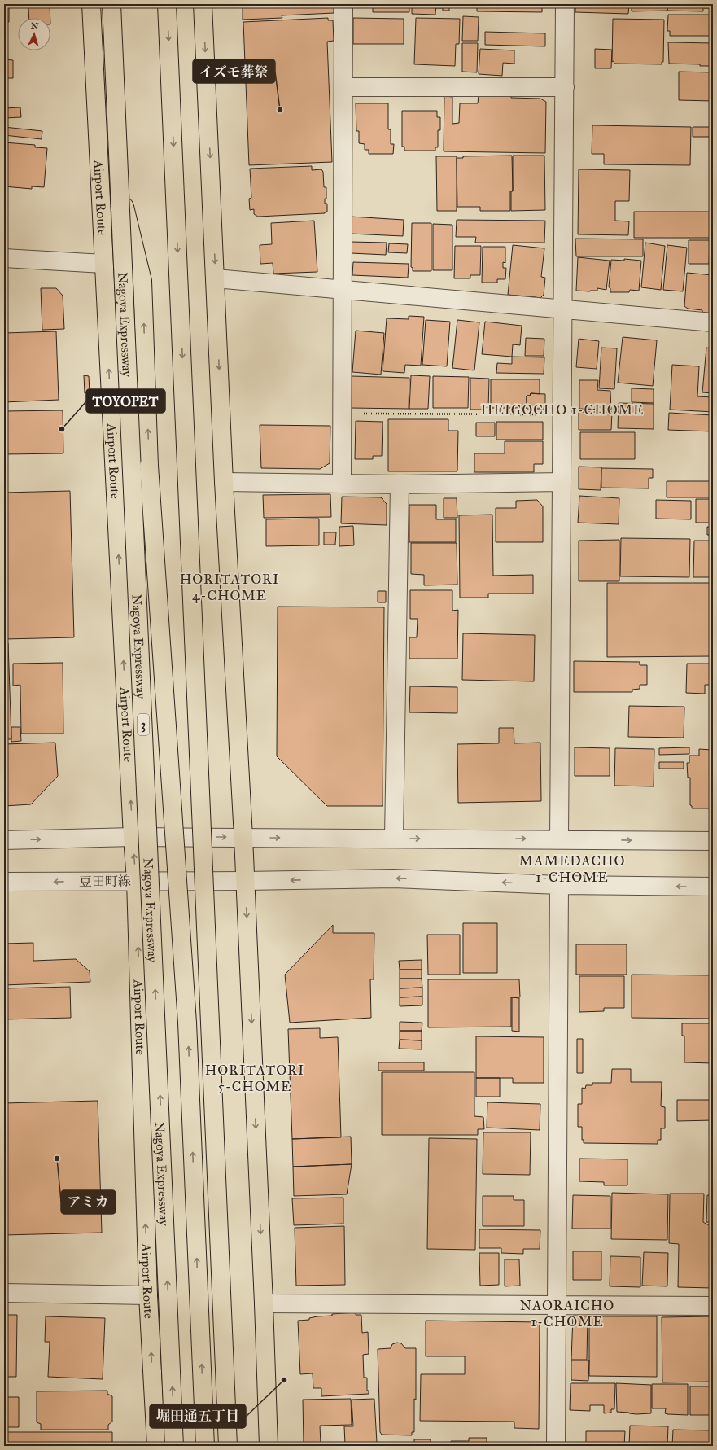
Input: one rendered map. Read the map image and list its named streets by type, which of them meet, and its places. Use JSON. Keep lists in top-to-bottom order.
{
  "streets": {
    "main road": ["Airport Route", "Nagoya Expressway", "3"],
    "street": ["豆田町線"]
  },
  "crossings": [
    ["Airport Route", "豆田町線"]
  ],
  "districts": [
    "HEIGOCHO 1-CHOME",
    "HORITATORI 4-CHOME",
    "MAMEDACHO 1-CHOME",
    "HORITATORI 5-CHOME",
    "NAORAICHO 1-CHOME"
  ],
  "places": [
    "イズモ葬祭",
    "TOYOPET",
    "アミカ",
    "堀田通五丁目"
  ],
  "north": "top"
}
